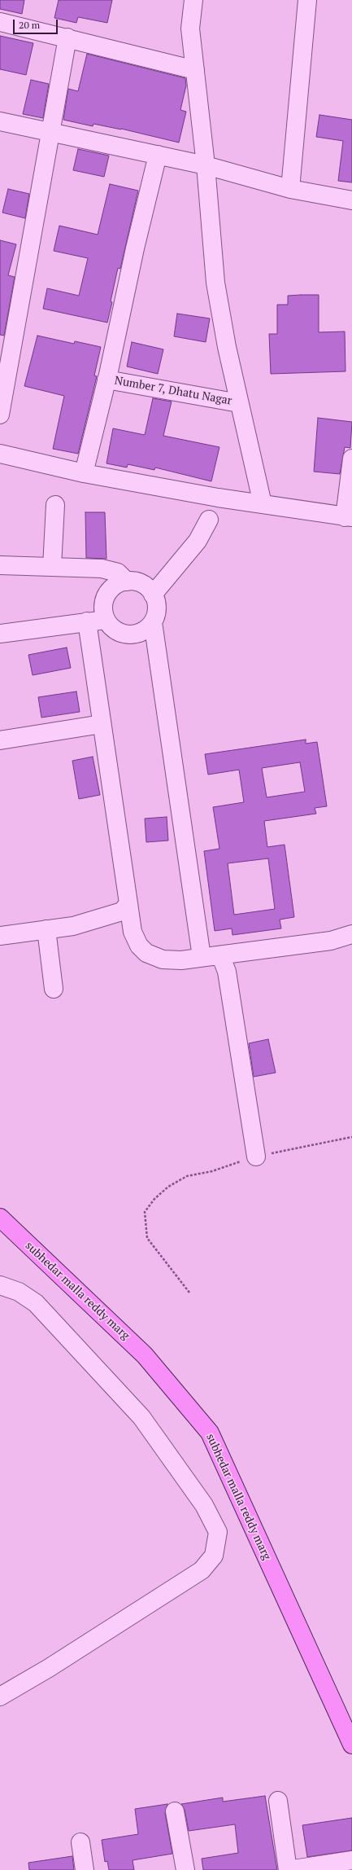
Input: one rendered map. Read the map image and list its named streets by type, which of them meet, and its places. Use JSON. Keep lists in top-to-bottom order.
{
  "streets": {
    "main road": ["subhedar malla reddy marg"],
    "street": ["Number 7, Dhatu Nagar"]
  },
  "scale_bar": "20 m"
}
